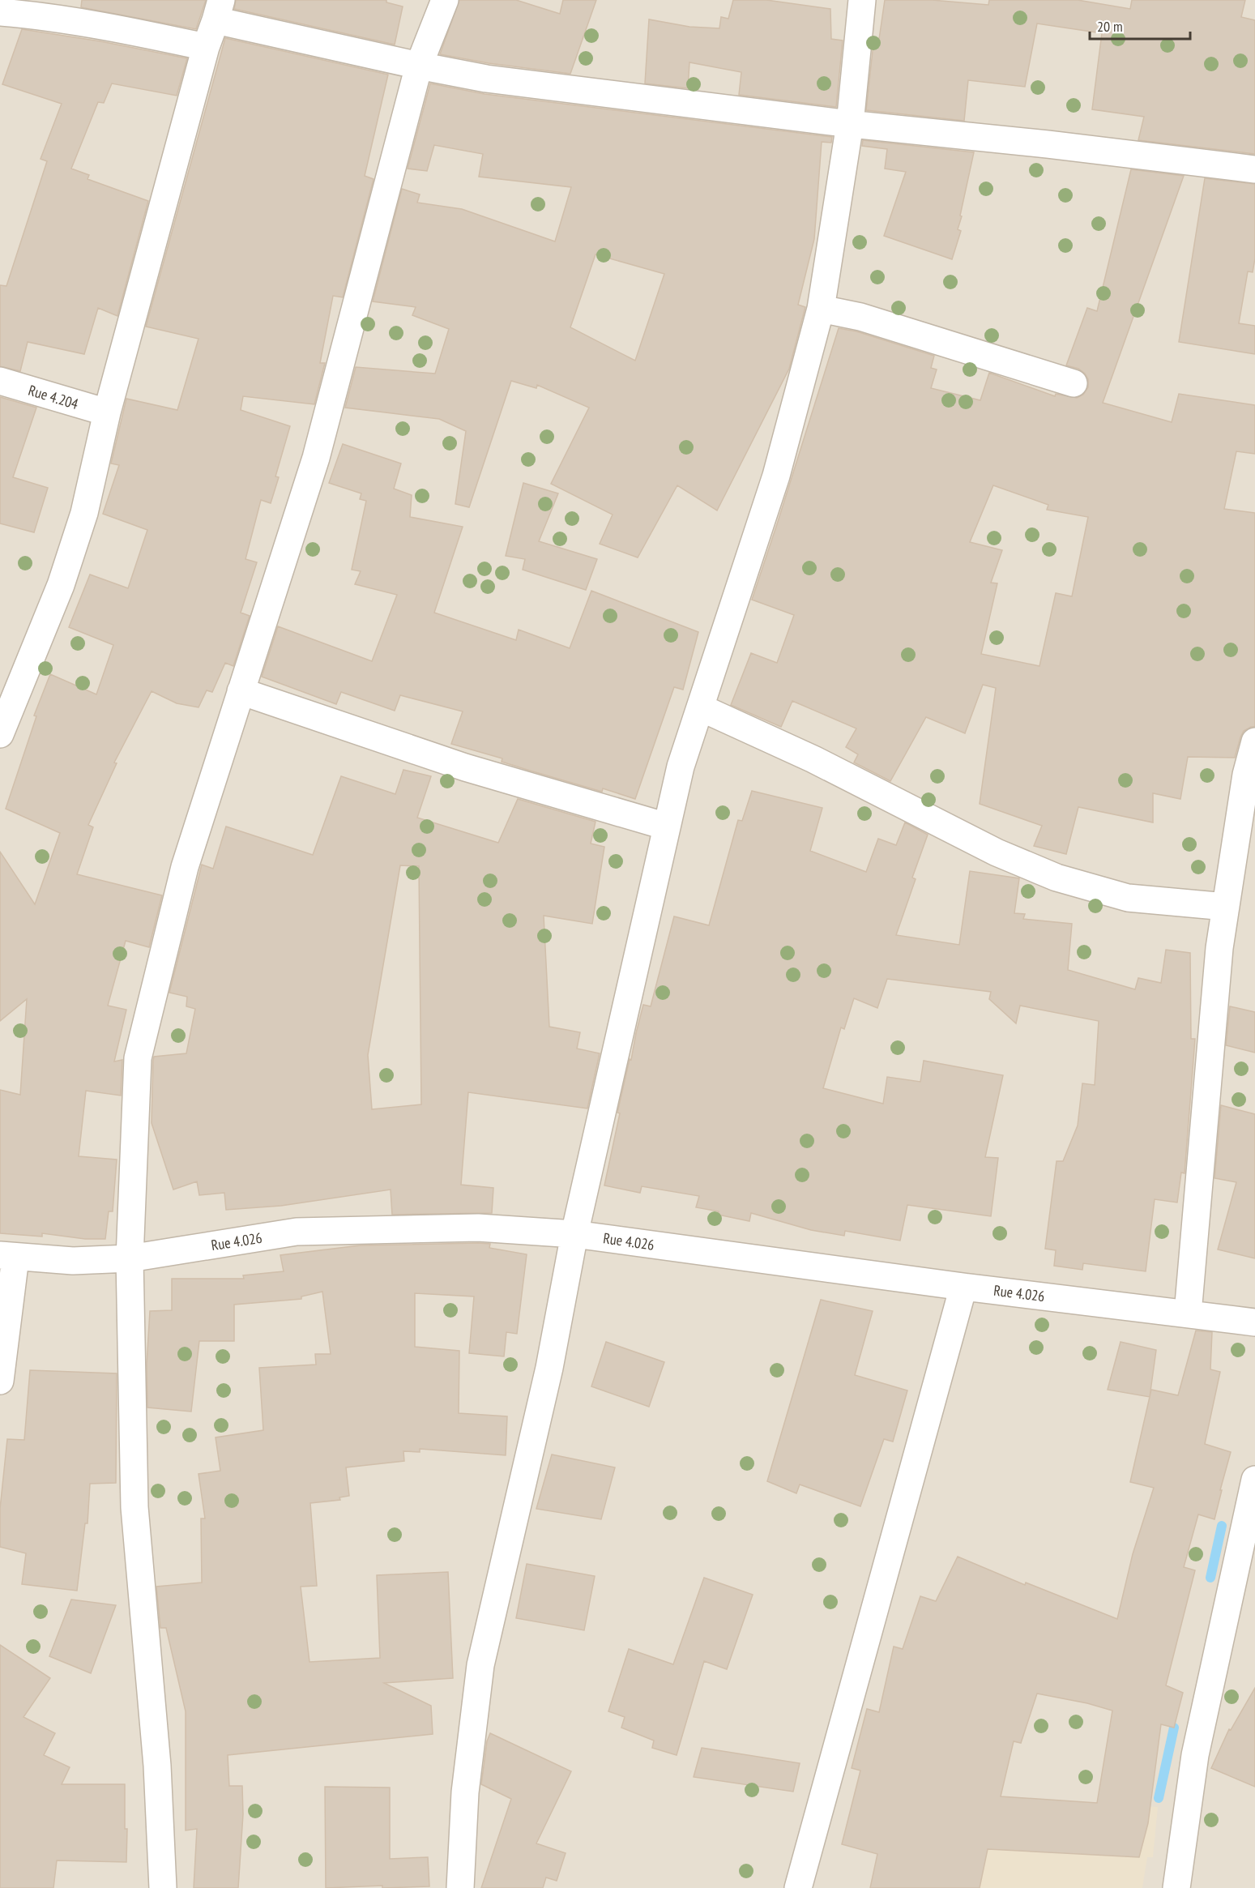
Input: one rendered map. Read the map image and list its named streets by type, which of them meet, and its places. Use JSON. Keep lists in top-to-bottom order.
{
  "streets": {
    "street": ["Rue 4.204", "Rue 4.026"]
  },
  "scale_bar": "20 m"
}
